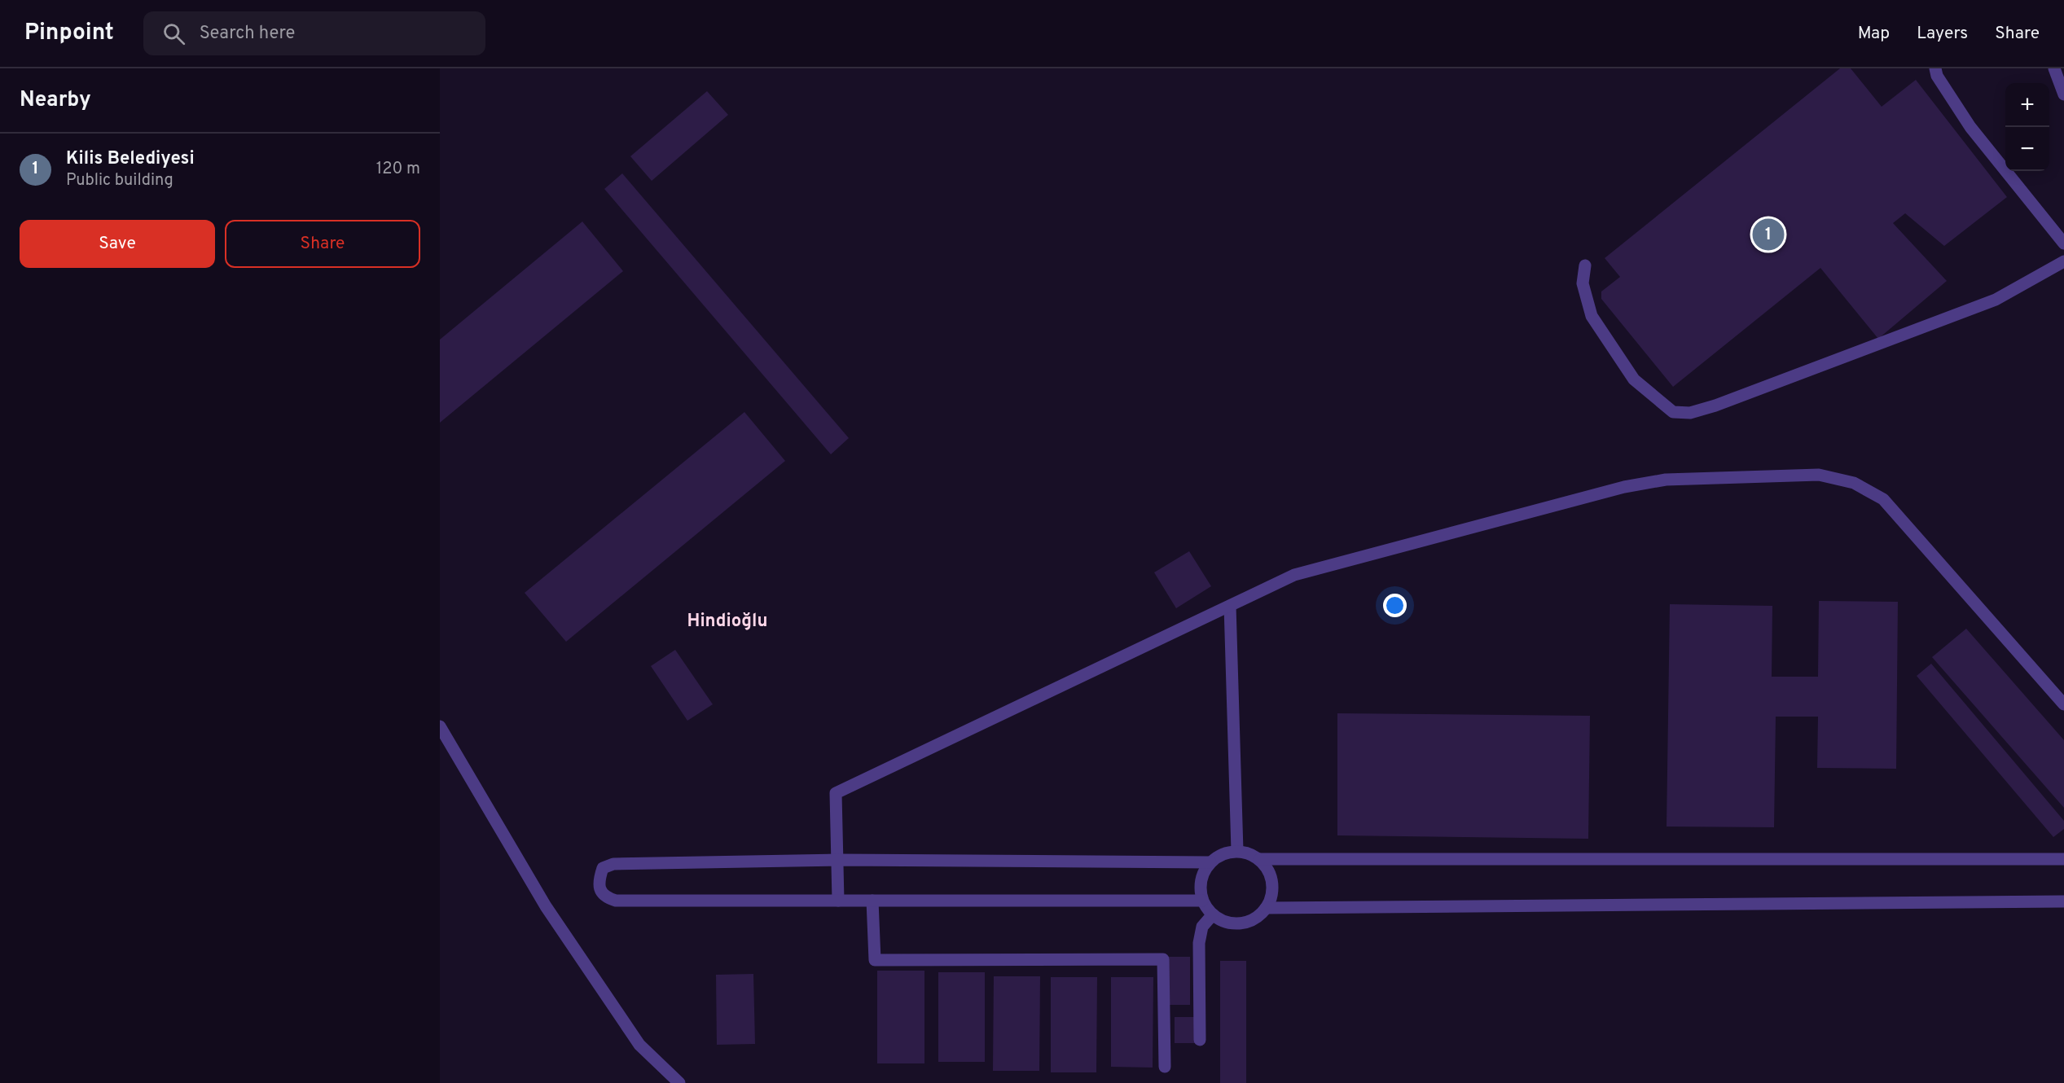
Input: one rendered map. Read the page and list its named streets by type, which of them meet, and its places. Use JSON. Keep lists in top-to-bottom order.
{
  "districts": ["Hindioğlu"],
  "page": {
    "header": "Pinpoint",
    "search": "Search here",
    "nav": ["Map", "Layers", "Share"],
    "heading": "Nearby",
    "map_buttons": ["+", "−"],
    "list": [
      {
        "mark": "1",
        "name": "Kilis Belediyesi",
        "note": "Public building",
        "value": "120 m"
      }
    ],
    "buttons": ["Save", "Share"],
    "pins": "1"
  }
}
